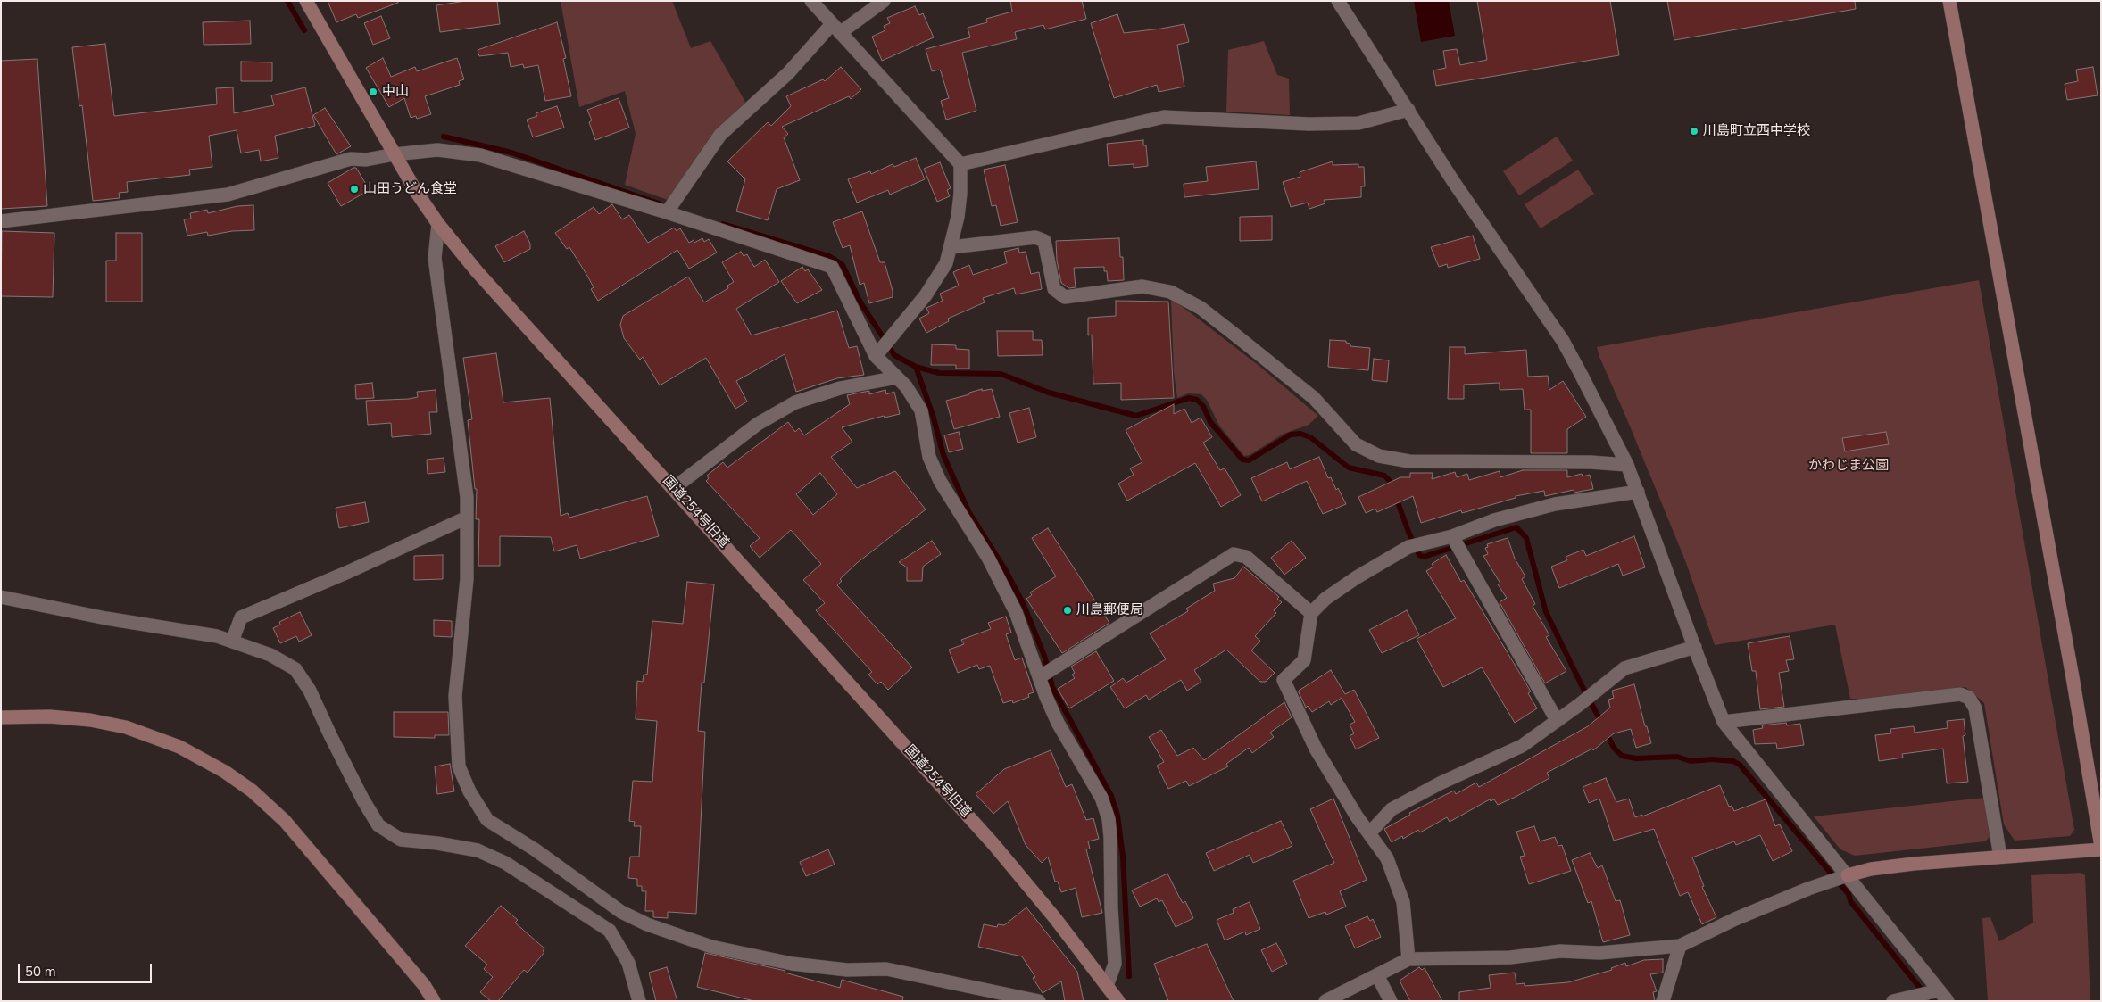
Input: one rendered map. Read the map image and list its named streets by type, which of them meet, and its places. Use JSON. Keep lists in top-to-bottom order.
{
  "streets": {
    "street": ["国道254号旧道"]
  },
  "parks": ["かわじま公園"],
  "places": [
    "中山",
    "川島町立西中学校",
    "山田うどん食堂",
    "川島郵便局"
  ],
  "scale_bar": "50 m"
}
